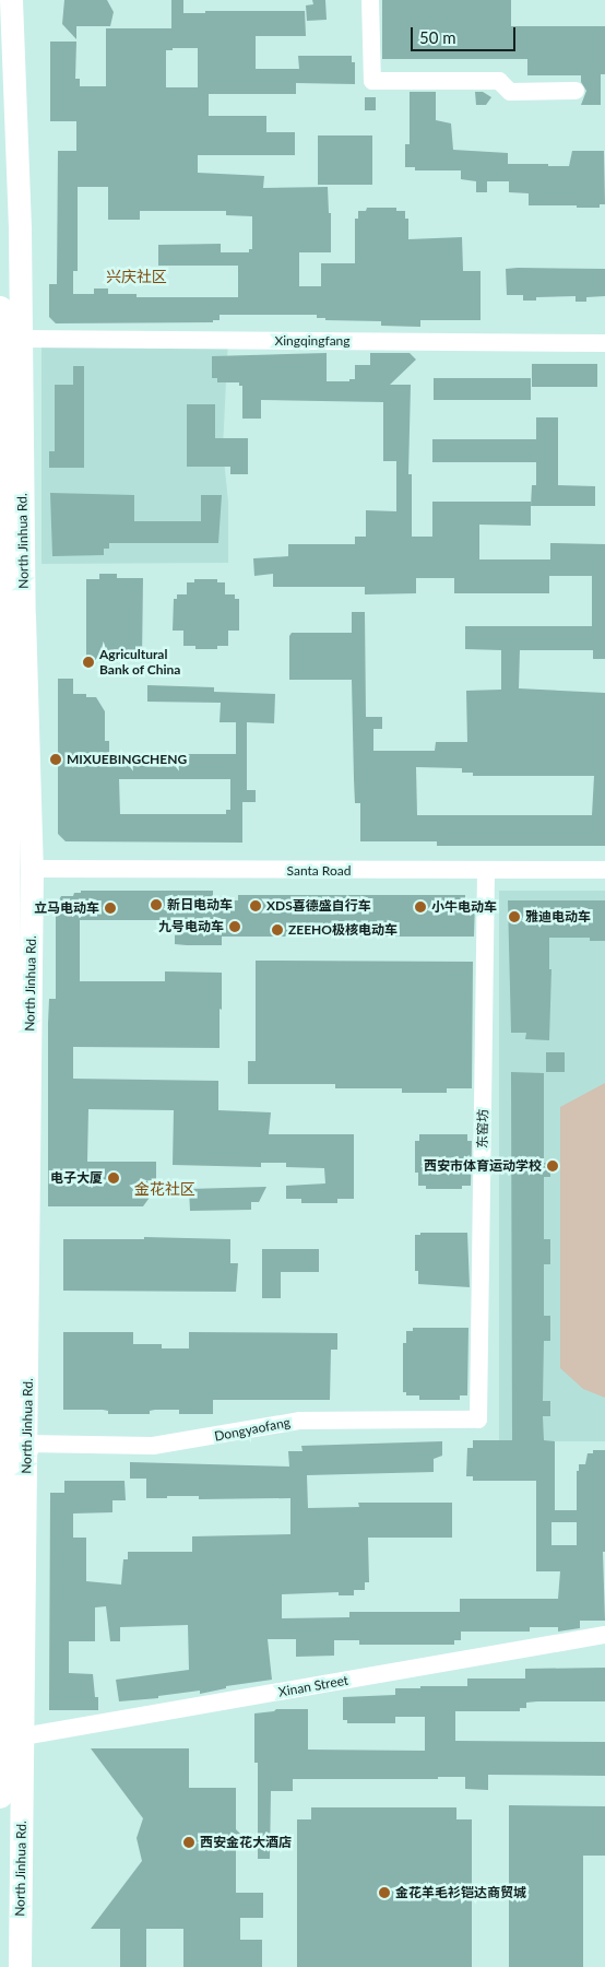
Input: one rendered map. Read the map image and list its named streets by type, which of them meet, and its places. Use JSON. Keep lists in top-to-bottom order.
{
  "streets": {
    "main road": ["North Jinhua Rd."],
    "street": [
      "Xingqingfang",
      "Santa Road",
      "Dongyaofang",
      "Xinan Street"
    ]
  },
  "crossings": [
    ["Xingqingfang", "North Jinhua Rd."],
    ["North Jinhua Rd.", "Santa Road"],
    ["North Jinhua Rd.", "Dongyaofang"],
    ["North Jinhua Rd.", "Xinan Street"],
    ["Santa Road", "Dongyaofang"]
  ],
  "districts": ["兴庆社区", "金花社区"],
  "places": [
    "Agricultural Bank of China",
    "MIXUEBINGCHENG",
    "新日电动车",
    "XDS喜德盛自行车",
    "小牛电动车",
    "立马电动车",
    "雅迪电动车",
    "九号电动车",
    "ZEEHO极核电动车",
    "西安市体育运动学校",
    "电子大厦",
    "西安金花大酒店",
    "金花羊毛衫铠达商贸城"
  ],
  "scale_bar": "50 m"
}
